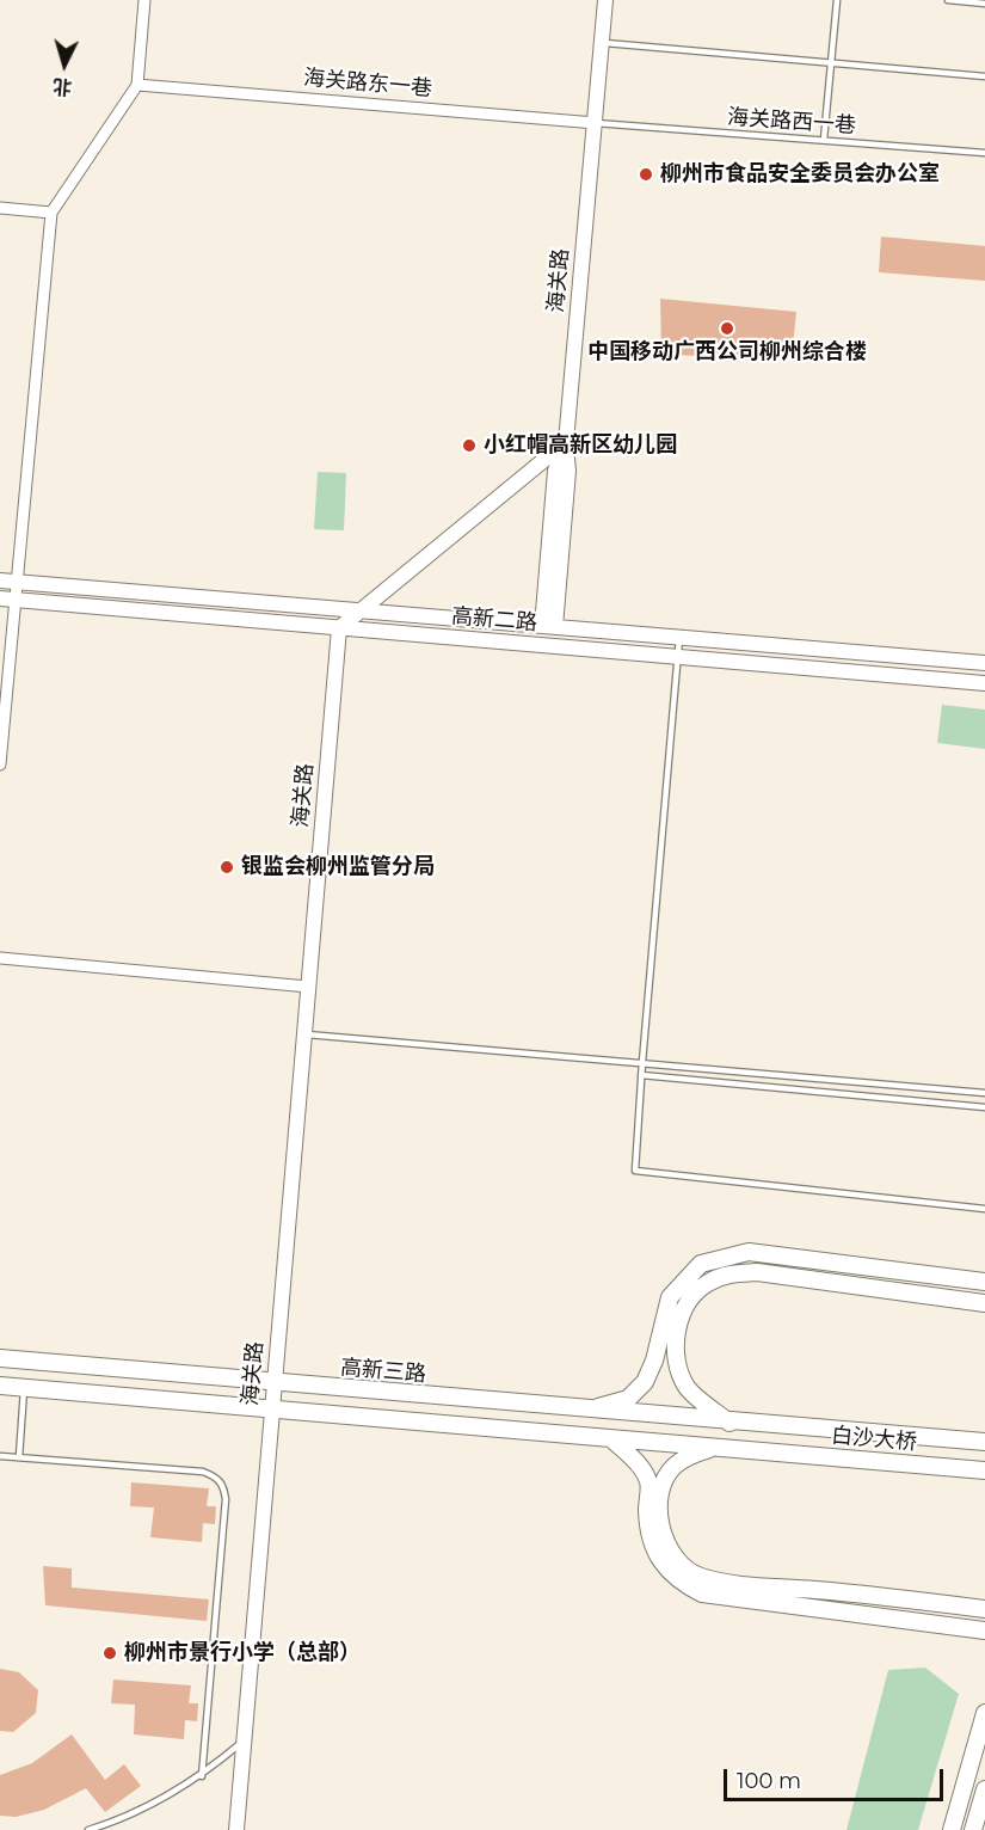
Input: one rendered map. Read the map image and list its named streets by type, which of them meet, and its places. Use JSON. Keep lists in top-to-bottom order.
{
  "streets": {
    "main road": ["高新三路", "白沙大桥"],
    "street": ["海关路东一巷", "海关路", "高新二路"],
    "lane": ["海关路西一巷"]
  },
  "crossings": [
    ["海关路东一巷", "海关路西一巷"],
    ["海关路东一巷", "海关路"],
    ["海关路西一巷", "海关路"],
    ["海关路", "高新二路"],
    ["海关路", "高新三路"],
    ["高新三路", "白沙大桥"]
  ],
  "places": [
    "柳州市食品安全委员会办公室",
    "中国移动广西公司柳州综合楼",
    "小红帽高新区幼儿园",
    "银监会柳州监管分局",
    "柳州市景行小学（总部）"
  ],
  "scale_bar": "100 m",
  "north": "bottom"
}
